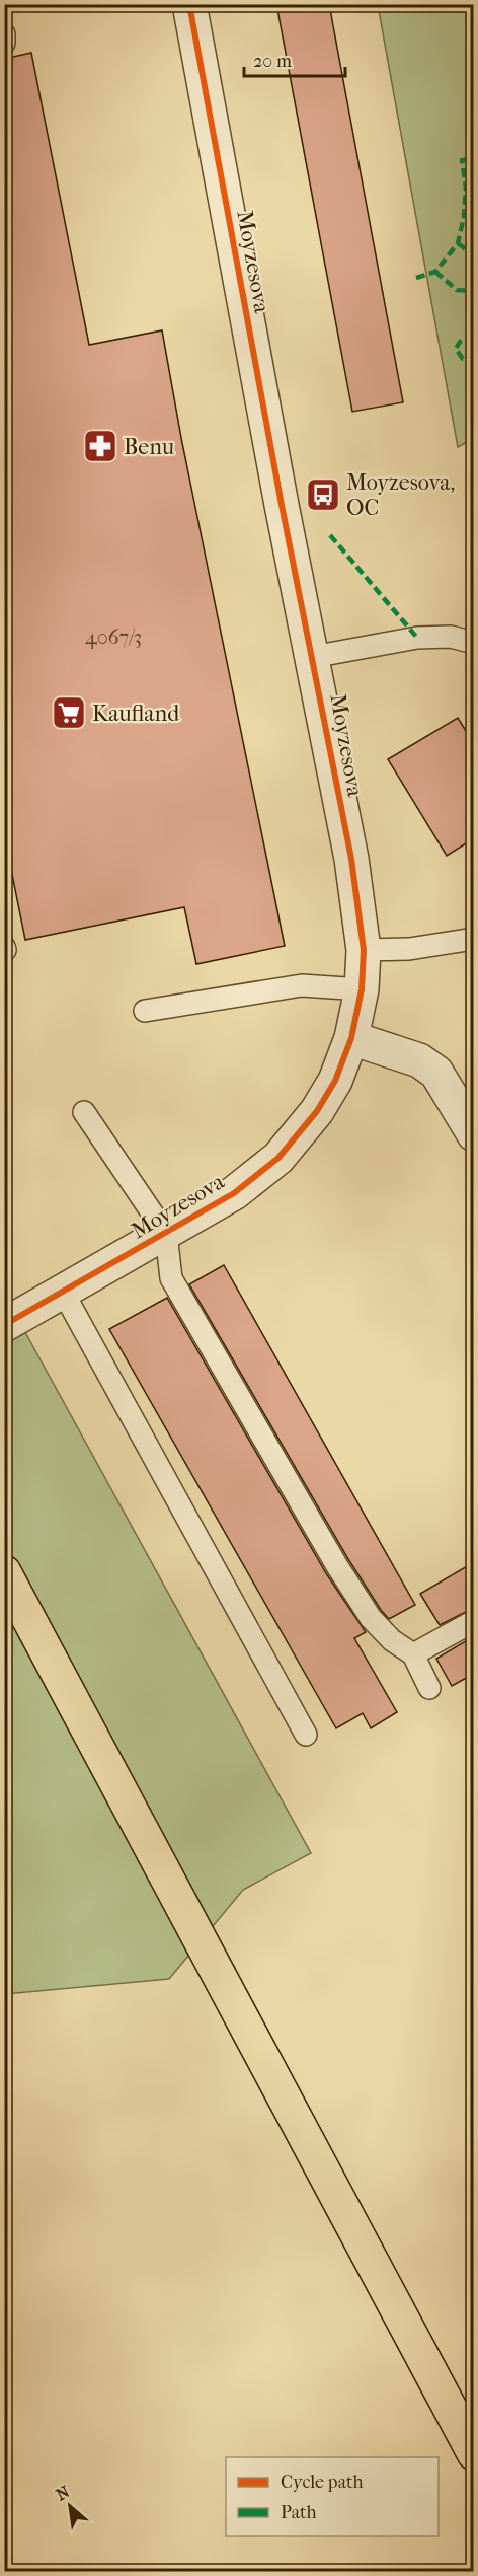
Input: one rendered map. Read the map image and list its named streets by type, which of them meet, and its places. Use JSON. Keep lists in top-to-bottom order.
{
  "streets": {
    "street": ["Moyzesova"]
  },
  "places": {
    "pharmacy": ["Benu"],
    "bus stop": ["Moyzesova, OC"],
    "supermarket": ["Kaufland"]
  },
  "house_numbers": ["4067/3"],
  "legend": ["Cycle path", "Path"],
  "scale_bar": "20 m",
  "north": "top left"
}
